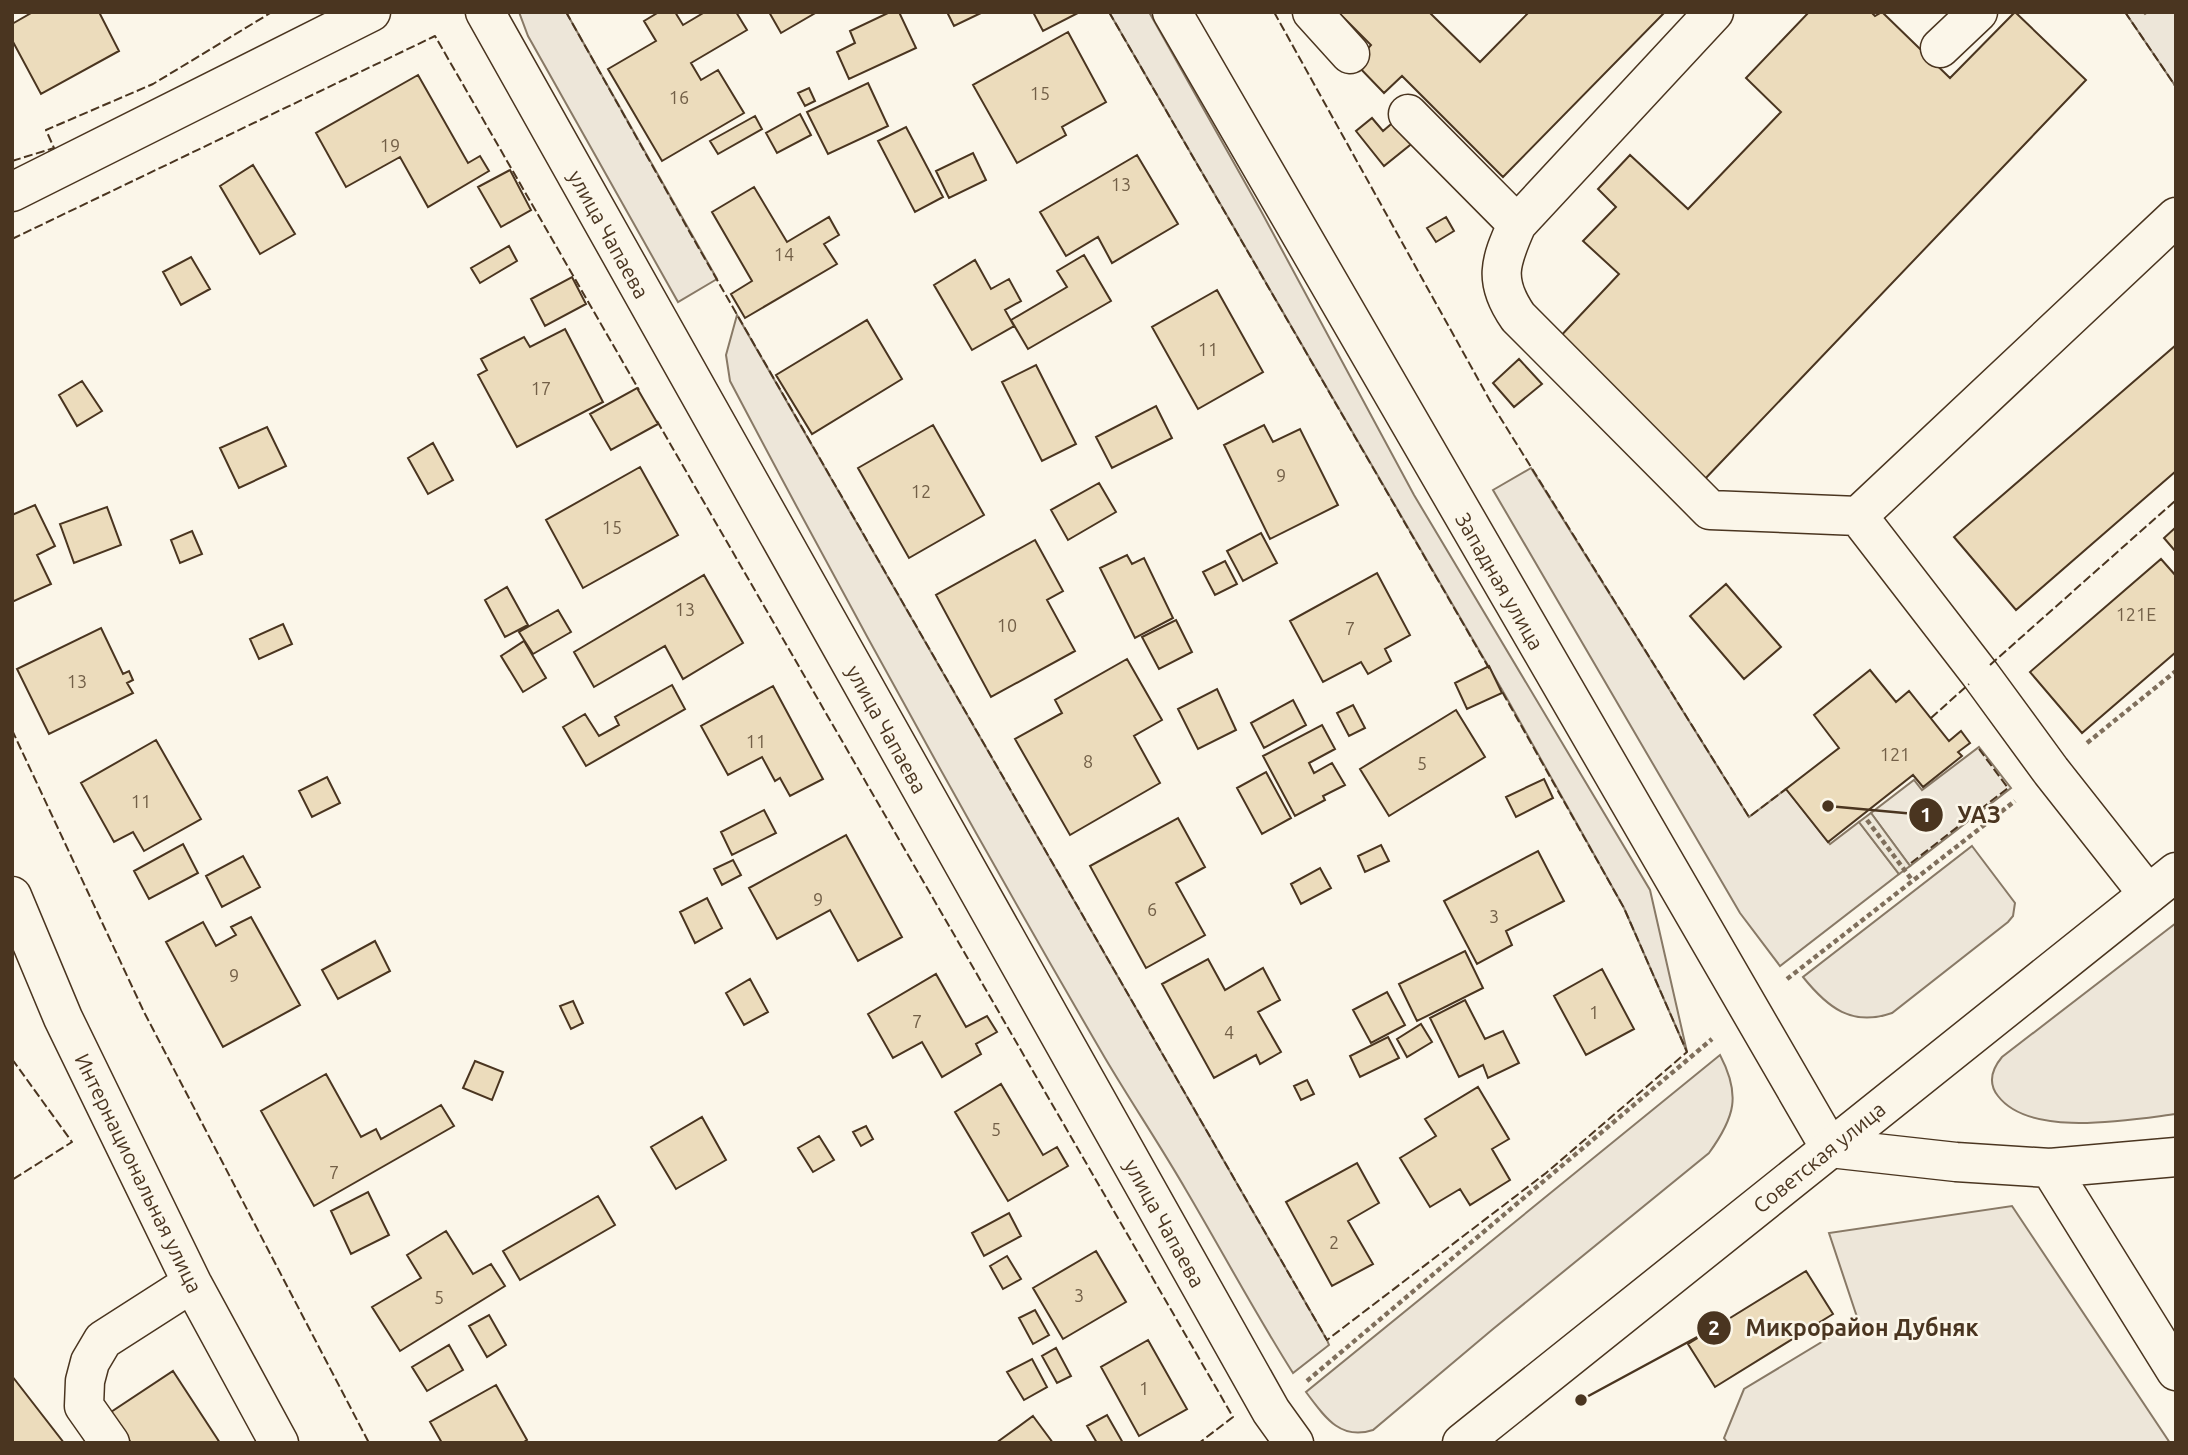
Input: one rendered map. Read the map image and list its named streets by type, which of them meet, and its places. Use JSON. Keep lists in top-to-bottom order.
{
  "streets": {
    "street": [
      "улица Чапаева",
      "Западная улица",
      "Советская улица",
      "Интернациональная улица"
    ]
  },
  "crossings": [
    ["Западная улица", "Советская улица"]
  ],
  "places": ["УАЗ", "Микрорайон Дубняк"],
  "house_numbers": [
    "15",
    "16",
    "19",
    "13",
    "14",
    "11",
    "17",
    "9",
    "12",
    "15",
    "13",
    "121Е",
    "10",
    "7",
    "13",
    "11",
    "121",
    "8",
    "5",
    "11",
    "9",
    "6",
    "3",
    "9",
    "1",
    "7",
    "4",
    "5",
    "7",
    "2",
    "3",
    "5",
    "1"
  ]
}
